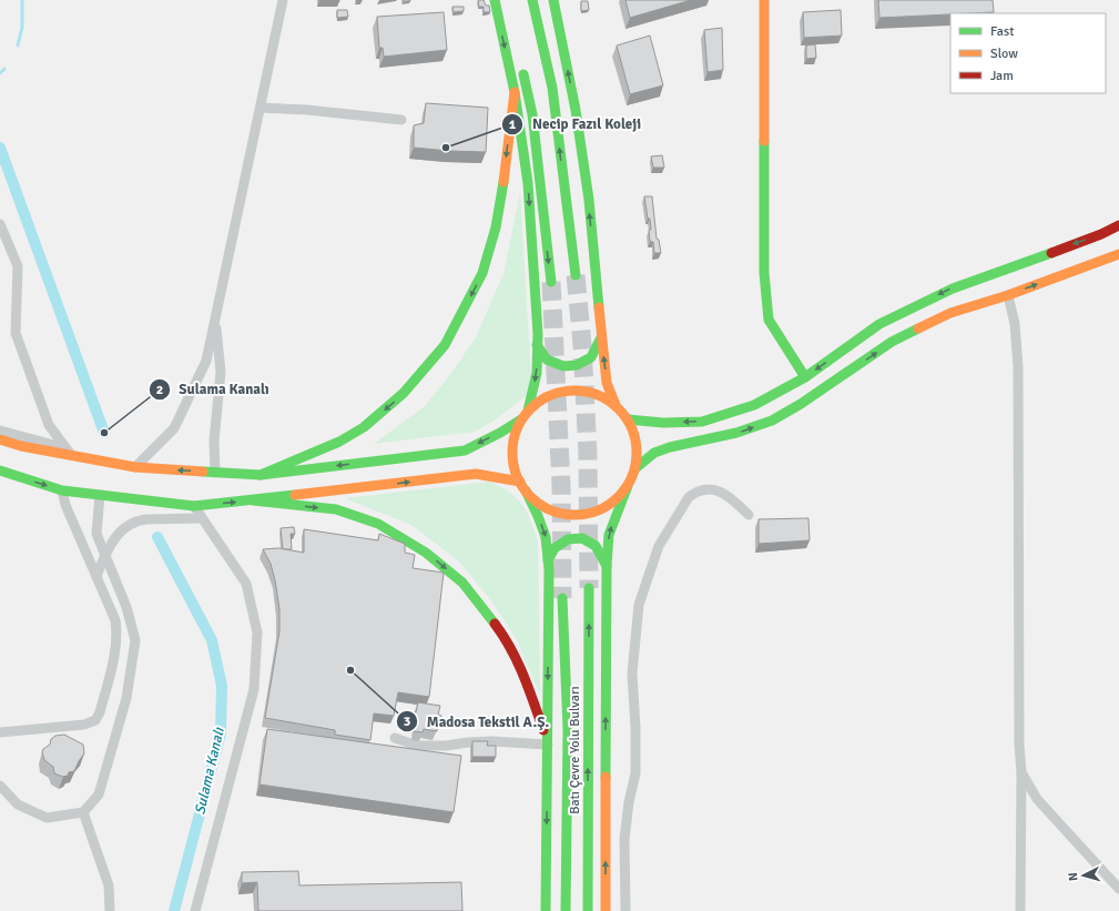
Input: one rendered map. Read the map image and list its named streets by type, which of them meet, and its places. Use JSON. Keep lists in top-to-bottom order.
{
  "streets": {
    "main road": ["Batı Çevre Yolu Bulvarı"]
  },
  "water": ["Sulama Kanalı"],
  "places": ["Necip Fazıl Koleji", "Sulama Kanalı", "Madosa Tekstil A.Ş."],
  "legend": ["Fast", "Slow", "Jam"],
  "north": "left"
}
